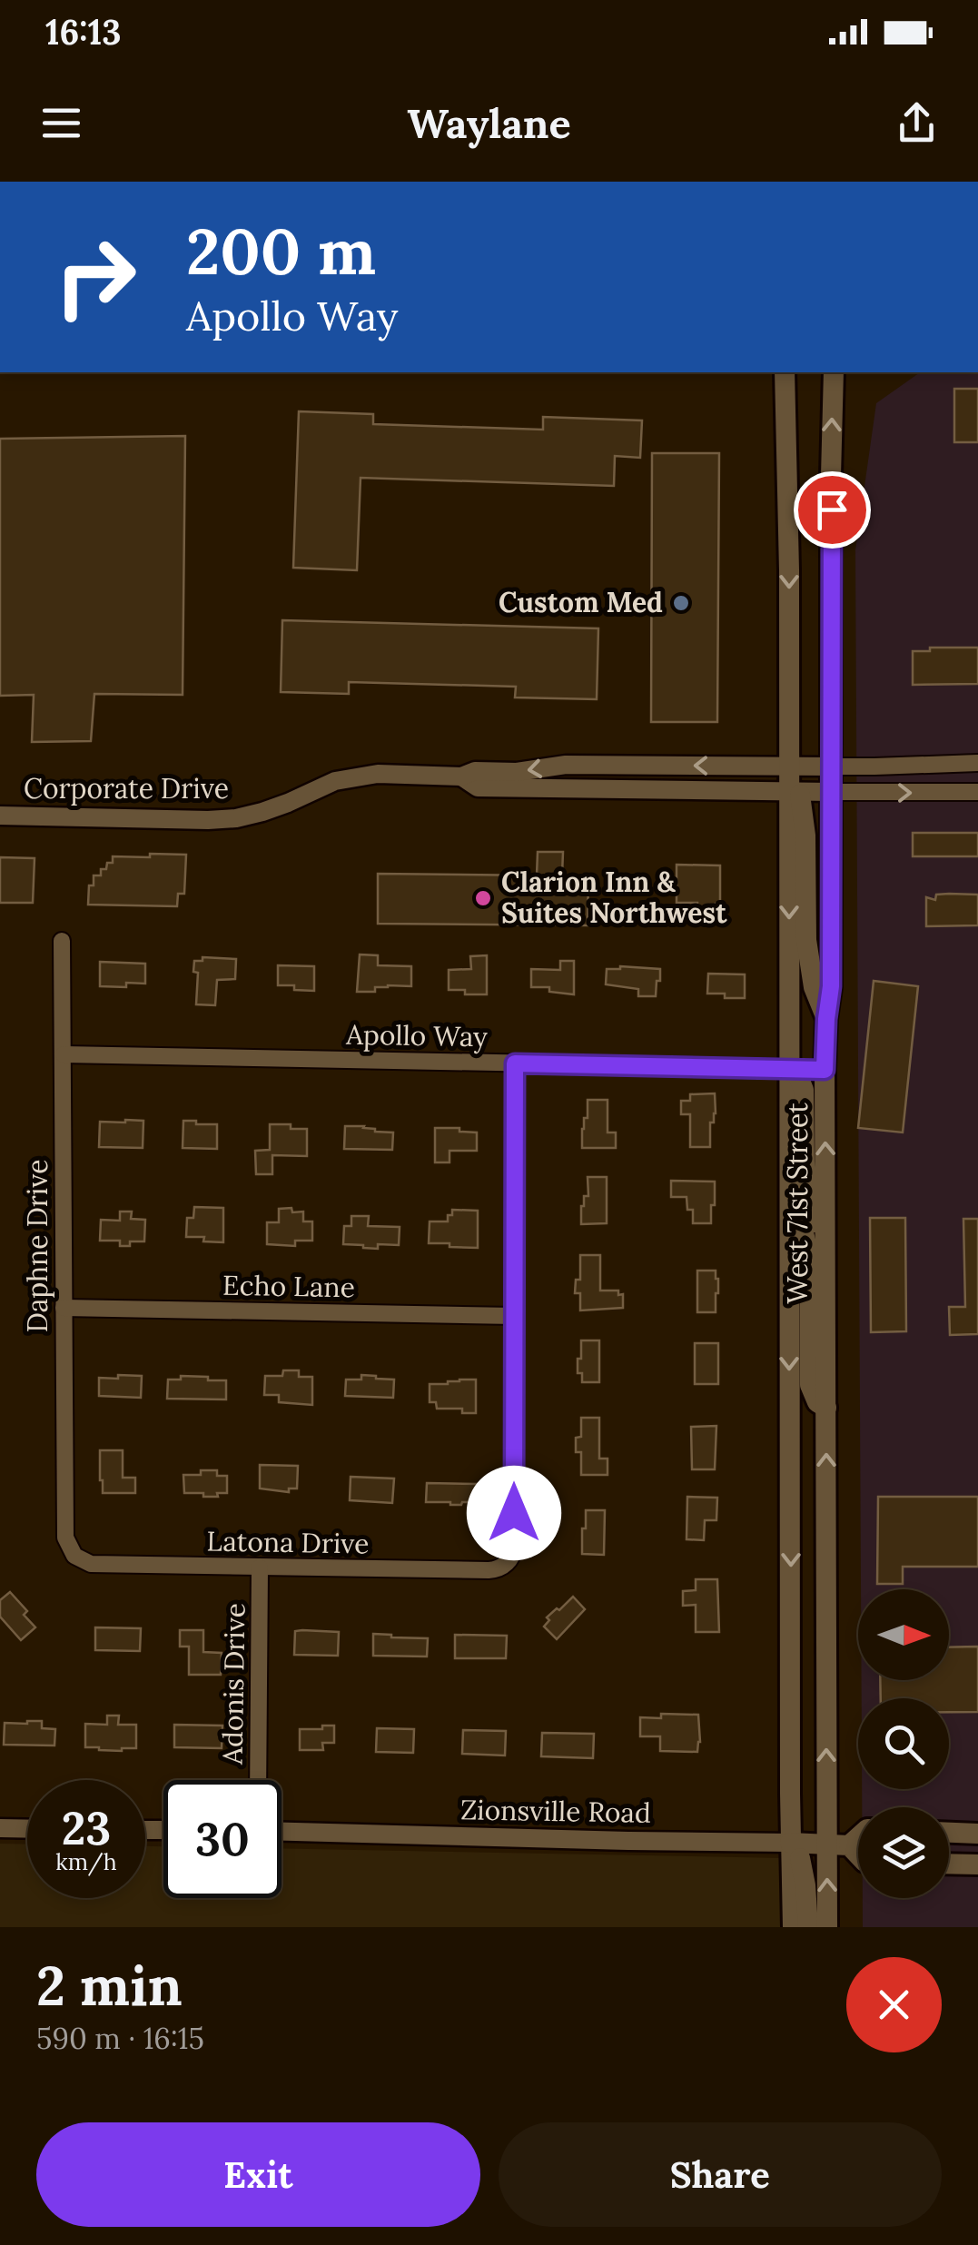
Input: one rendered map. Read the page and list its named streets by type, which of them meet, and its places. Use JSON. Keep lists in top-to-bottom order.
{
  "streets": {
    "main road": ["West 71st Street", "Zionsville Road"],
    "street": [
      "Corporate Drive",
      "Apollo Way",
      "Daphne Drive",
      "Echo Lane",
      "Latona Drive",
      "Adonis Drive"
    ]
  },
  "crossings": [
    ["Corporate Drive", "West 71st Street"],
    ["Apollo Way", "West 71st Street"],
    ["Apollo Way", "Daphne Drive"],
    ["West 71st Street", "Zionsville Road"],
    ["Daphne Drive", "Echo Lane"],
    ["Daphne Drive", "Latona Drive"],
    ["Echo Lane", "Latona Drive"],
    ["Latona Drive", "Adonis Drive"]
  ],
  "places": ["Custom Med", "Clarion Inn & Suites Northwest"],
  "north": "right",
  "page": {
    "status": "16:13",
    "header": "Waylane",
    "turn": ["200 m", "Apollo Way"],
    "speed": "23 km/h",
    "limit": "30",
    "heading": ["2 min", "590 m · 16:15"],
    "buttons": ["Exit", "Share"]
  }
}
